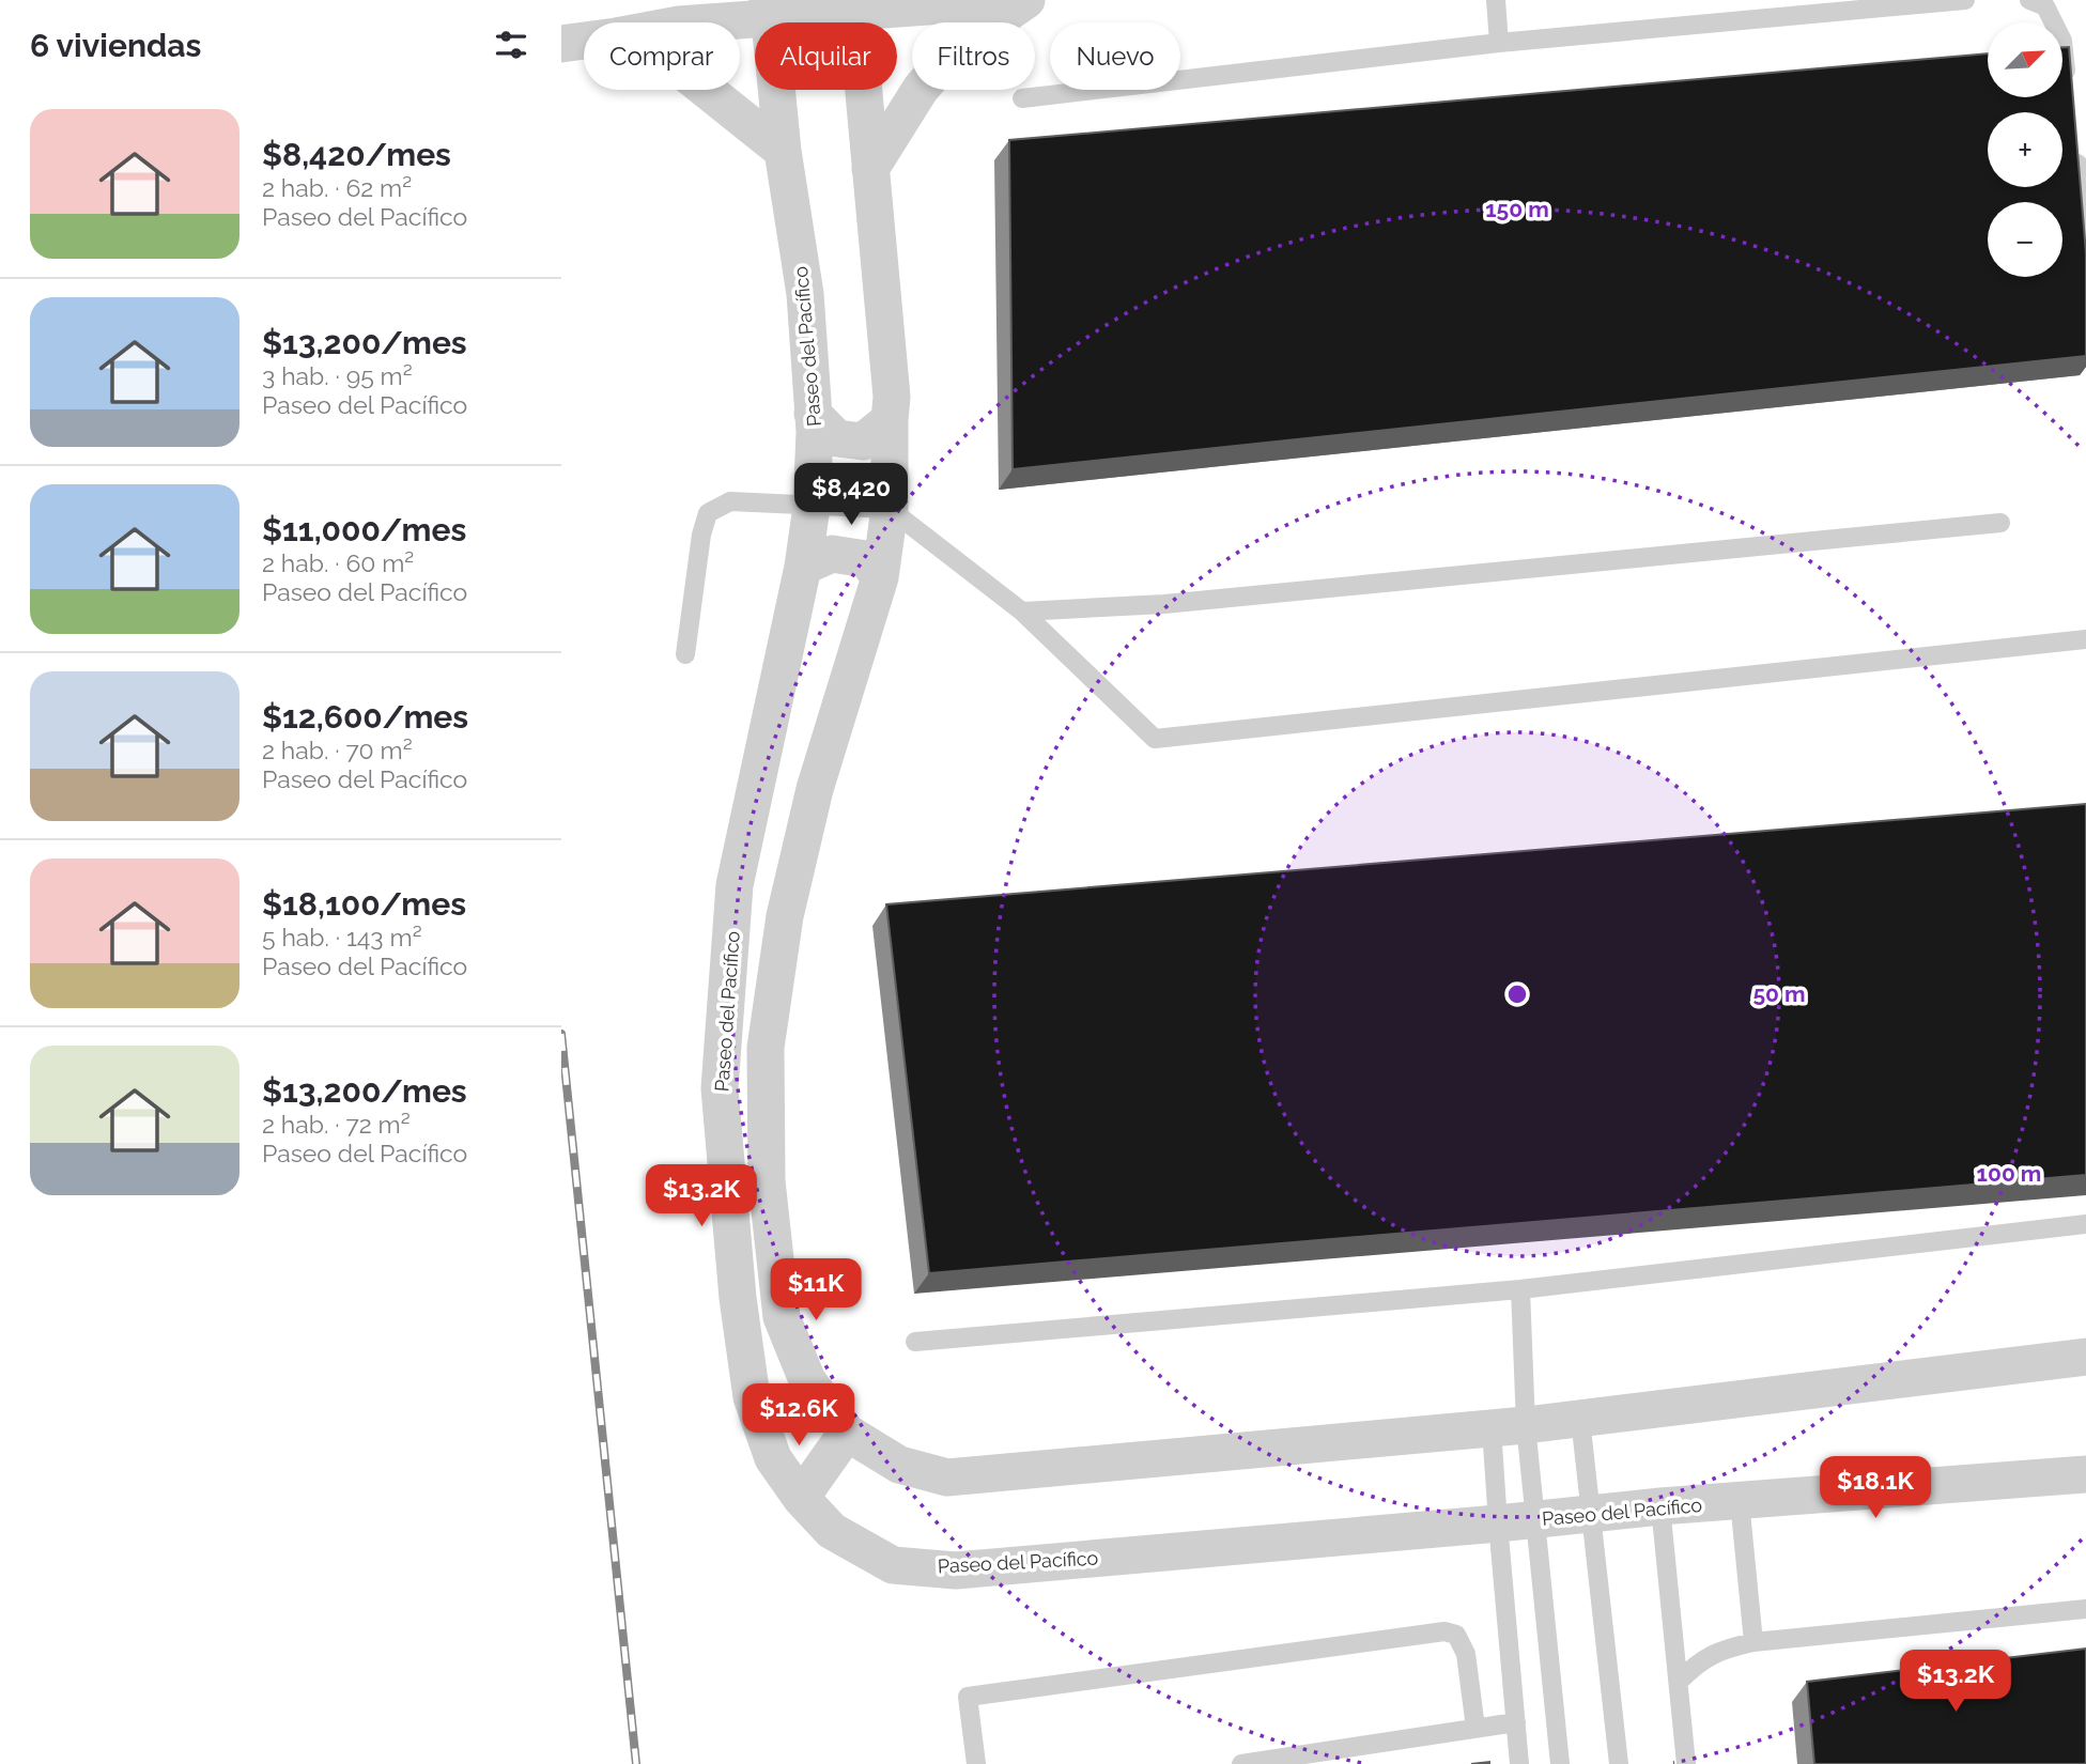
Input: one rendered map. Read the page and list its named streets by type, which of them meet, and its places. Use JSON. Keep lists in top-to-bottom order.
{
  "streets": {
    "street": ["Paseo del Pacífico"]
  },
  "north": "top right",
  "page": {
    "heading": "6 viviendas",
    "map_buttons": ["+", "−"],
    "chip": [
      "Comprar",
      "Alquilar",
      "Filtros",
      "Nuevo"
    ],
    "list": [
      {
        "name": "$8,420/mes",
        "note": "2 hab. · 62 m² · Paseo del Pacífico"
      },
      {
        "name": "$13,200/mes",
        "note": "3 hab. · 95 m² · Paseo del Pacífico"
      },
      {
        "name": "$11,000/mes",
        "note": "2 hab. · 60 m² · Paseo del Pacífico"
      },
      {
        "name": "$12,600/mes",
        "note": "2 hab. · 70 m² · Paseo del Pacífico"
      },
      {
        "name": "$18,100/mes",
        "note": "5 hab. · 143 m² · Paseo del Pacífico"
      },
      {
        "name": "$13,200/mes",
        "note": "2 hab. · 72 m² · Paseo del Pacífico"
      }
    ],
    "price": [
      "$8,420",
      "$13.2K",
      "$11K",
      "$12.6K",
      "$18.1K",
      "$13.2K"
    ]
  },
  "rings": ["150 m", "50 m", "100 m"]
}
